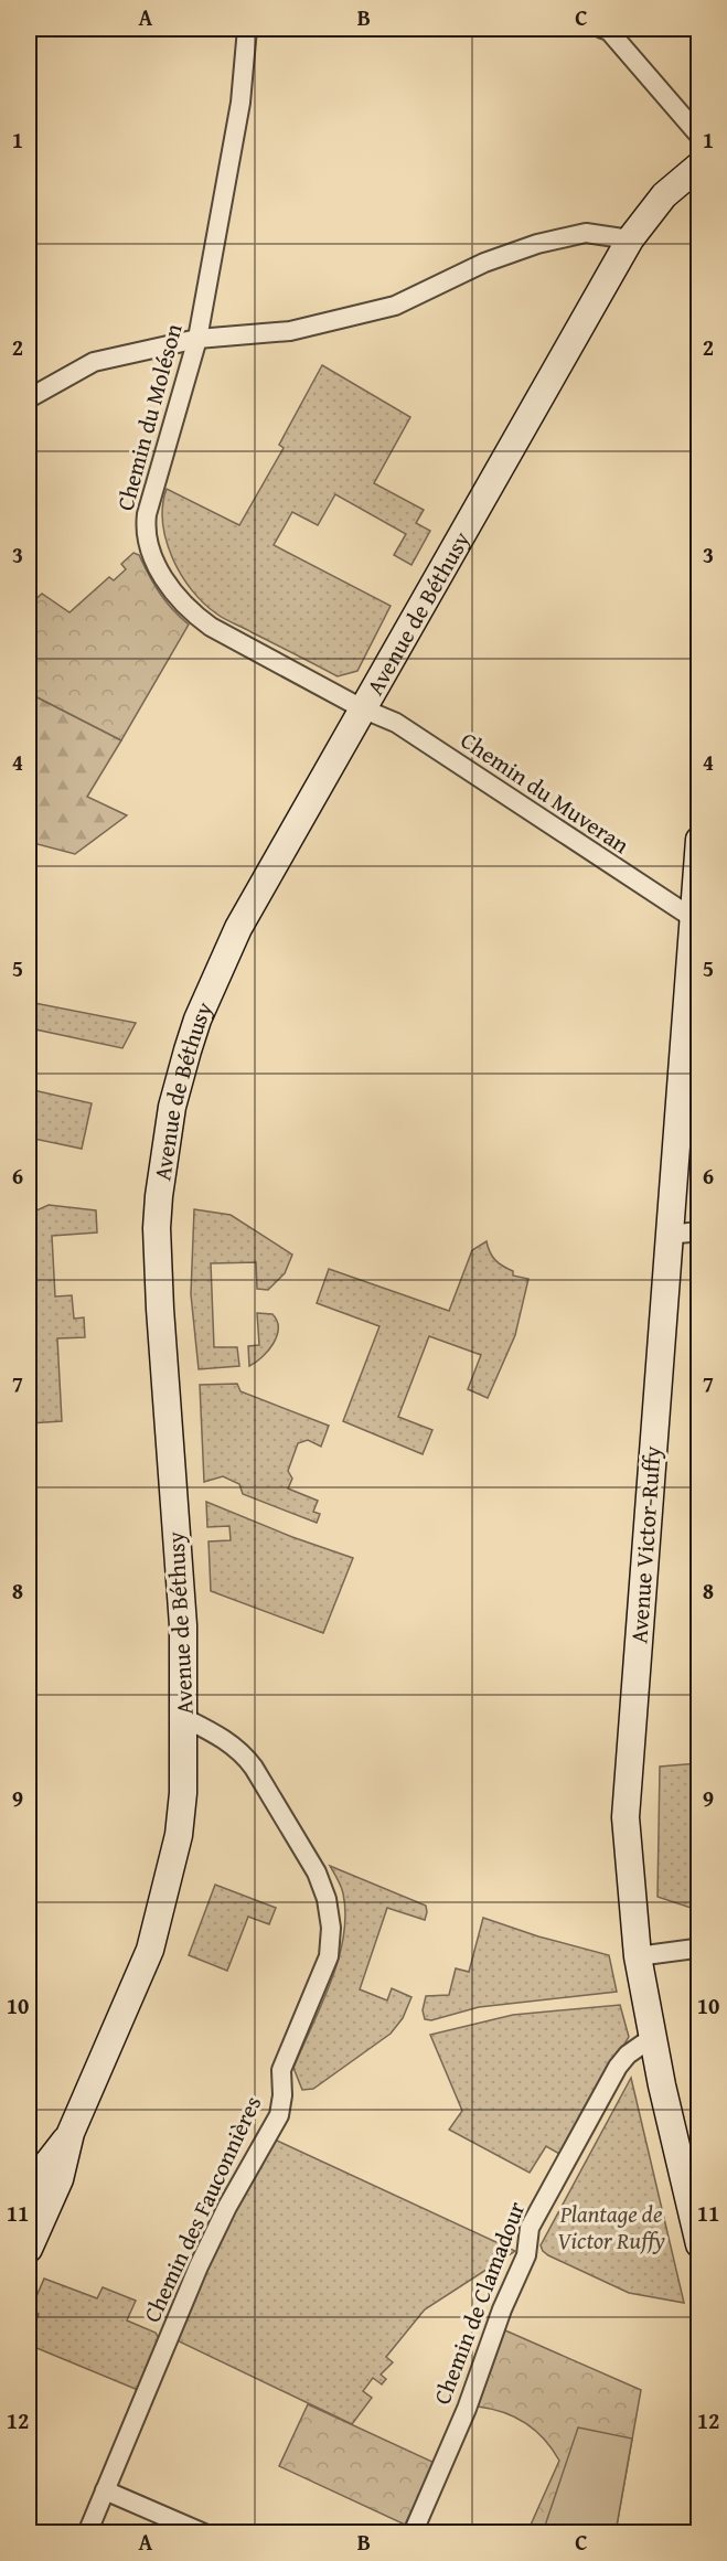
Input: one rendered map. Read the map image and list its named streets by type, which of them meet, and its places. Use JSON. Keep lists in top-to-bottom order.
{
  "streets": {
    "street": [
      "Chemin du Moléson",
      "Avenue de Béthusy",
      "Chemin du Muveran",
      "Avenue Victor-Ruffy",
      "Chemin des Fauconnières",
      "Chemin de Clamadour"
    ]
  },
  "crossings": [
    ["Chemin du Moléson", "Avenue de Béthusy"],
    ["Chemin du Moléson", "Chemin du Muveran"],
    ["Avenue de Béthusy", "Chemin du Muveran"],
    ["Avenue de Béthusy", "Chemin des Fauconnières"],
    ["Chemin du Muveran", "Avenue Victor-Ruffy"],
    ["Avenue Victor-Ruffy", "Chemin de Clamadour"]
  ],
  "parks": ["Plantage de Victor Ruffy"],
  "grid": {
    "columns": ["A", "B", "C"],
    "rows": [
      "1",
      "2",
      "3",
      "4",
      "5",
      "6",
      "7",
      "8",
      "9",
      "10",
      "11",
      "12"
    ]
  }
}
